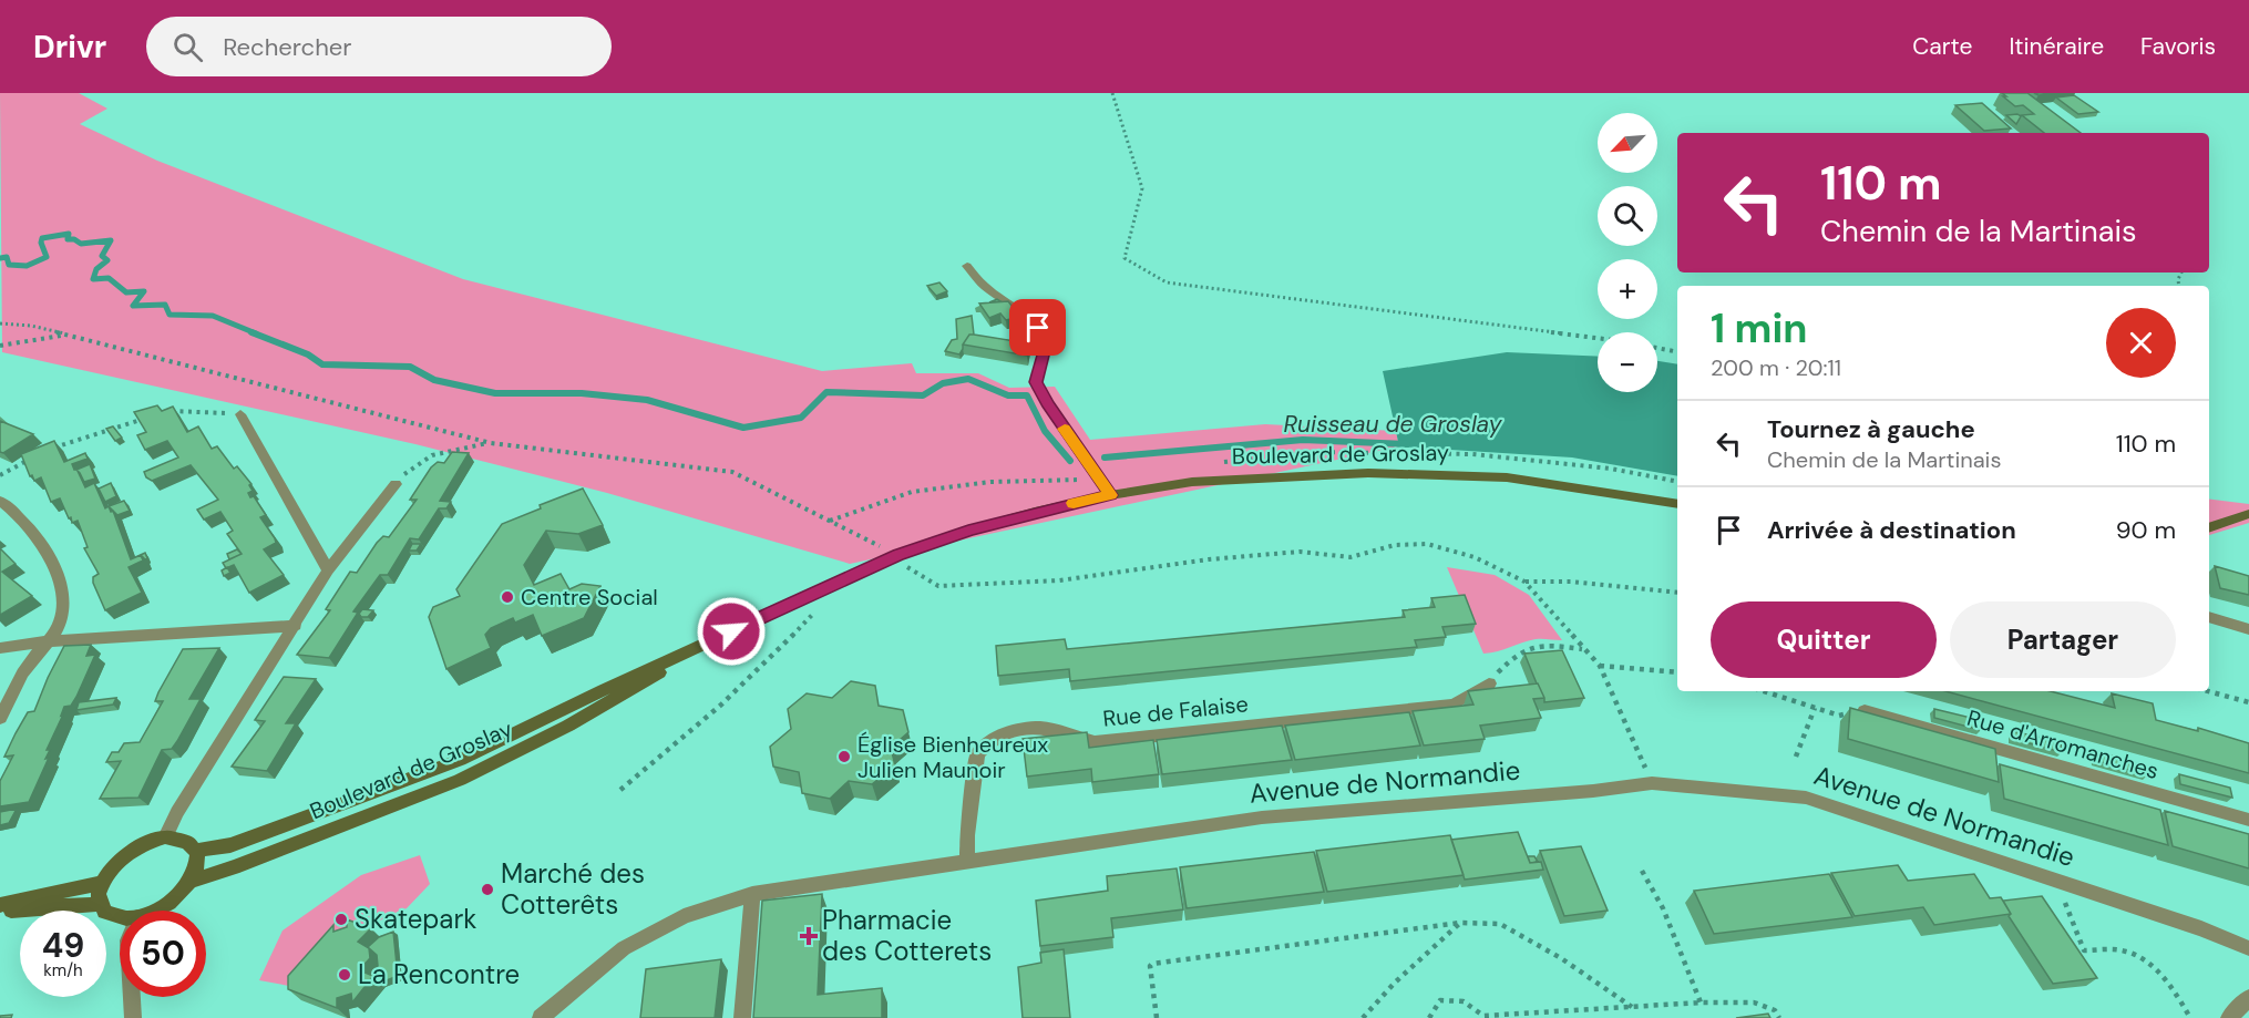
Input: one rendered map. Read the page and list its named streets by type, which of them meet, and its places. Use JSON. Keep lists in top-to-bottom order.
{
  "streets": {
    "main road": ["Boulevard de Groslay"],
    "street": ["Rue de Falaise", "Rue d'Arromanches", "Avenue de Normandie"]
  },
  "crossings": [
    ["Rue de Falaise", "Avenue de Normandie"]
  ],
  "water": ["Ruisseau de Groslay"],
  "places": {
    "other": [
      "Centre Social",
      "Église Bienheureux Julien Maunoir",
      "Marché des Cotterêts",
      "Skatepark",
      "La Rencontre"
    ],
    "health": ["Pharmacie des Cotterets"]
  },
  "north": "bottom left",
  "page": {
    "header": "Drivr",
    "search": "Rechercher",
    "nav": ["Carte", "Itinéraire", "Favoris"],
    "map_buttons": ["+", "−"],
    "turn": ["110 m", "Chemin de la Martinais"],
    "heading": ["1 min", "200 m · 20:11"],
    "list": [
      {
        "name": "Tournez à gauche",
        "note": "Chemin de la Martinais",
        "value": "110 m"
      },
      {
        "name": "Arrivée à destination",
        "value": "90 m"
      }
    ],
    "buttons": ["Quitter", "Partager"],
    "speed": "49 km/h",
    "limit": "50"
  }
}
